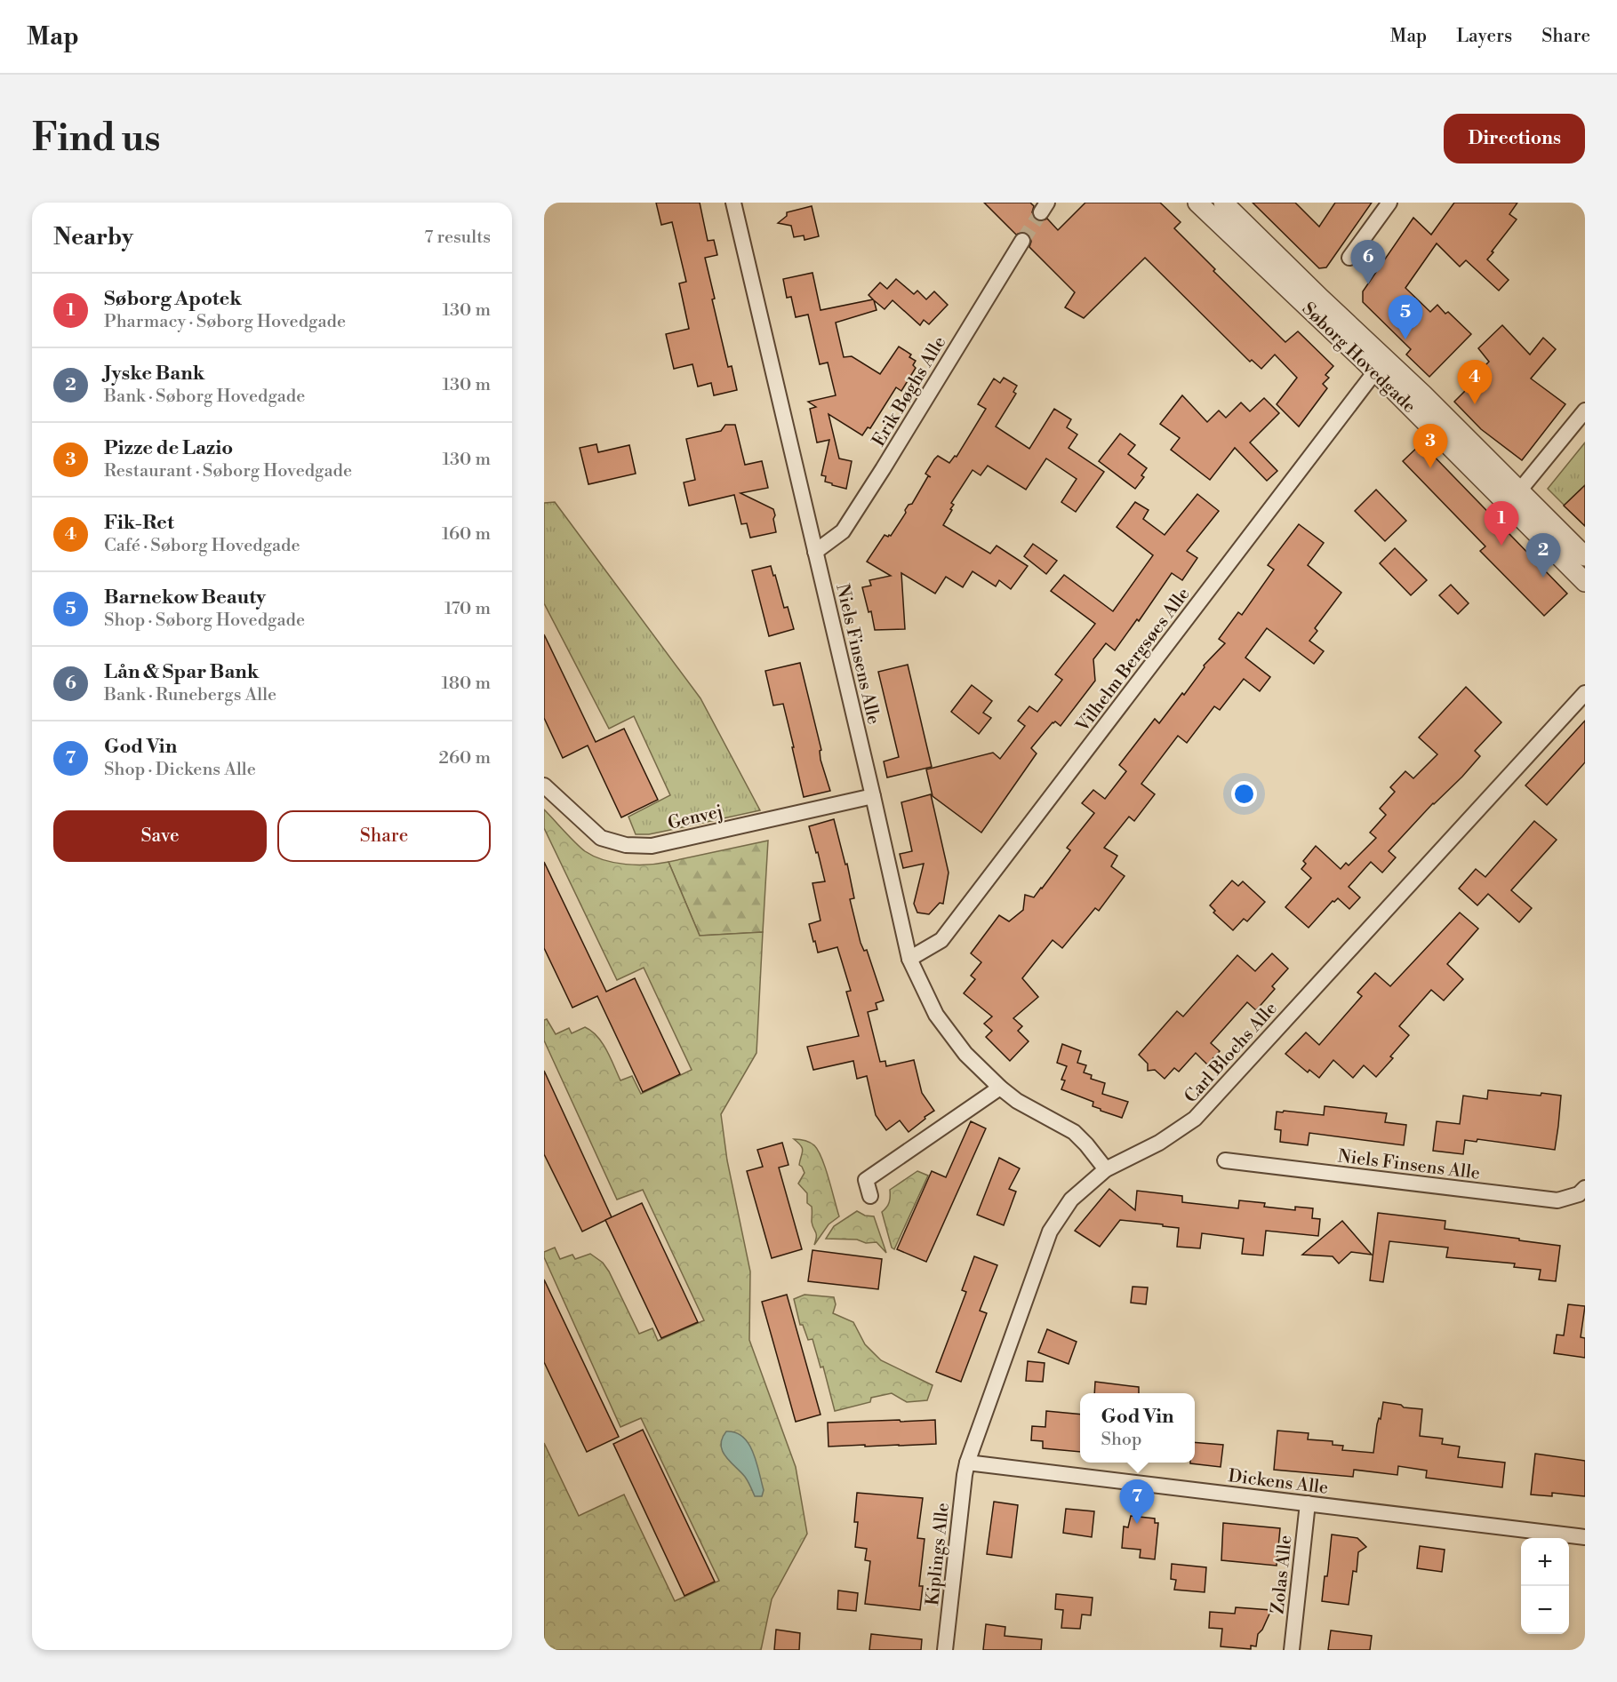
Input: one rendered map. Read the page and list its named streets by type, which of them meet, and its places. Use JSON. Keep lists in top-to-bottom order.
{
  "streets": {
    "street": [
      "Søborg Hovedgade",
      "Erik Bøghs Alle",
      "Niels Finsens Alle",
      "Vilhelm Bergsøes Alle",
      "Genvej",
      "Carl Blochs Alle",
      "Dickens Alle",
      "Kiplings Alle",
      "Zolas Alle"
    ]
  },
  "crossings": [
    ["Søborg Hovedgade", "Vilhelm Bergsøes Alle"],
    ["Erik Bøghs Alle", "Niels Finsens Alle"],
    ["Niels Finsens Alle", "Vilhelm Bergsøes Alle"],
    ["Niels Finsens Alle", "Genvej"],
    ["Niels Finsens Alle", "Carl Blochs Alle"],
    ["Carl Blochs Alle", "Dickens Alle"],
    ["Carl Blochs Alle", "Kiplings Alle"],
    ["Dickens Alle", "Kiplings Alle"],
    ["Dickens Alle", "Zolas Alle"]
  ],
  "page": {
    "header": "Map",
    "nav": ["Map", "Layers", "Share"],
    "buttons": [
      "Directions",
      ["Save", "Share"]
    ],
    "title": "Find us",
    "heading": ["Nearby", "7 results"],
    "pins": [
      "6",
      "5",
      "4",
      "3",
      "1",
      "2",
      "7"
    ],
    "list": [
      {
        "mark": "1",
        "name": "Søborg Apotek",
        "note": "Pharmacy · Søborg Hovedgade",
        "value": "130 m"
      },
      {
        "mark": "2",
        "name": "Jyske Bank",
        "note": "Bank · Søborg Hovedgade",
        "value": "130 m"
      },
      {
        "mark": "3",
        "name": "Pizze de Lazio",
        "note": "Restaurant · Søborg Hovedgade",
        "value": "130 m"
      },
      {
        "mark": "4",
        "name": "Fik-Ret",
        "note": "Café · Søborg Hovedgade",
        "value": "160 m"
      },
      {
        "mark": "5",
        "name": "Barnekow Beauty",
        "note": "Shop · Søborg Hovedgade",
        "value": "170 m"
      },
      {
        "mark": "6",
        "name": "Lån & Spar Bank",
        "note": "Bank · Runebergs Alle",
        "value": "180 m"
      },
      {
        "mark": "7",
        "name": "God Vin",
        "note": "Shop · Dickens Alle",
        "value": "260 m"
      }
    ],
    "popup": ["God Vin", "Shop"],
    "map_buttons": ["+", "−"]
  }
}
